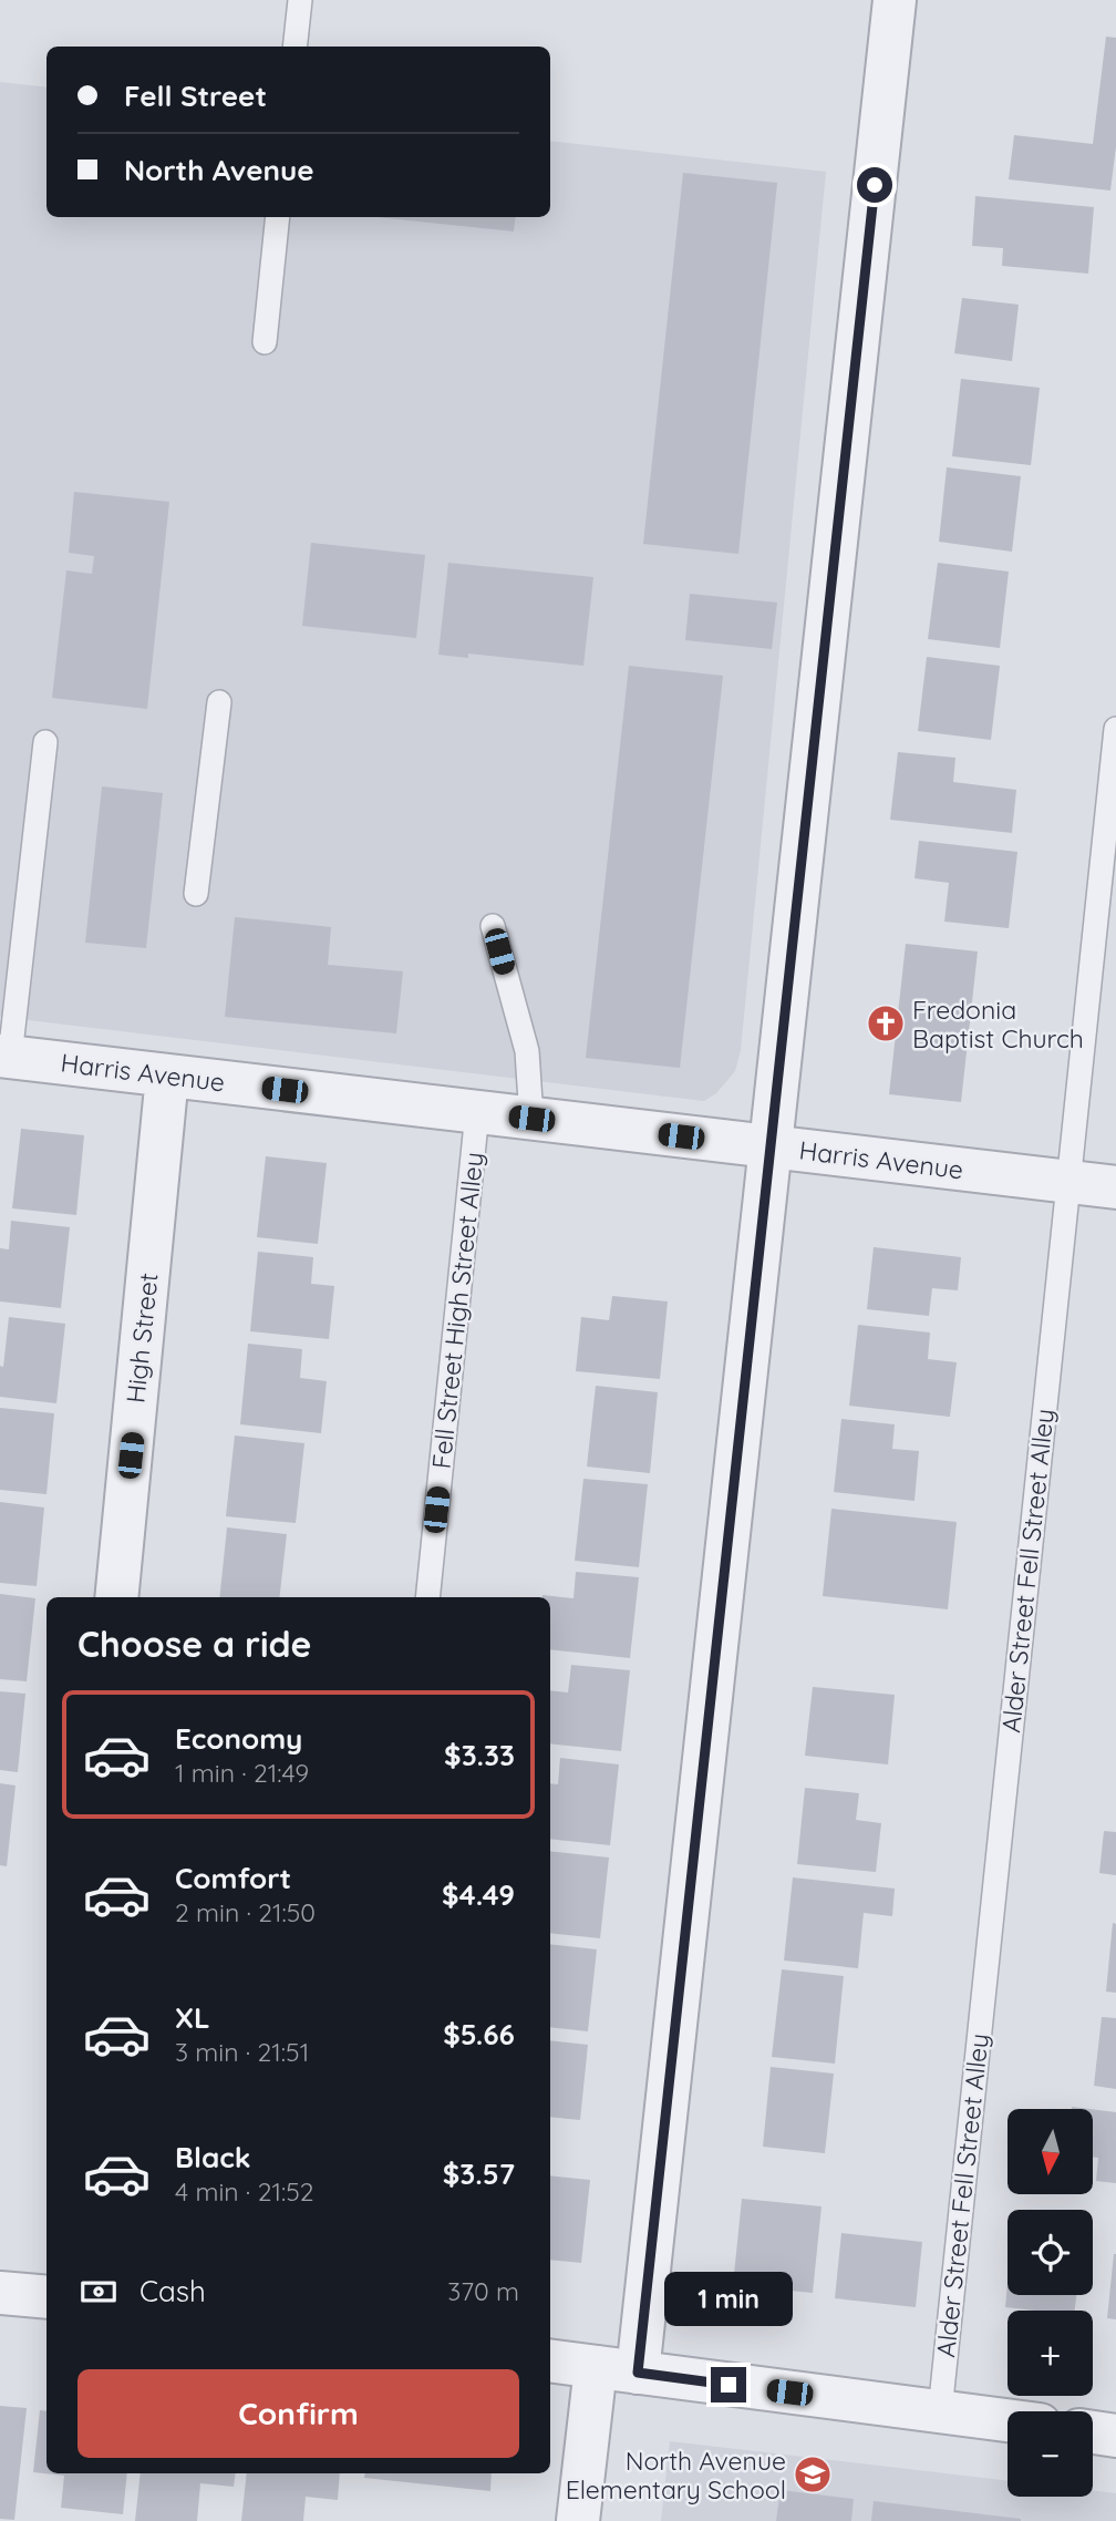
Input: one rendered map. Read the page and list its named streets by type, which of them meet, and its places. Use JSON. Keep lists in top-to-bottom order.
{
  "streets": {
    "street": ["Harris Avenue", "High Street"],
    "lane": ["Fell Street High Street Alley", "Alder Street Fell Street Alley"]
  },
  "crossings": [
    ["Harris Avenue", "Fell Street High Street Alley"],
    ["Harris Avenue", "High Street"],
    ["Harris Avenue", "Alder Street Fell Street Alley"]
  ],
  "places": {
    "church": ["Fredonia Baptist Church"],
    "school or university": ["North Avenue Elementary School"]
  },
  "north": "bottom",
  "page": {
    "banner": ["Fell Street", "North Avenue"],
    "heading": "Choose a ride",
    "list": [
      {
        "name": "Economy",
        "note": "1 min · 21:49",
        "value": "$3.33"
      },
      {
        "name": "Comfort",
        "note": "2 min · 21:50",
        "value": "$4.49"
      },
      {
        "name": "XL",
        "note": "3 min · 21:51",
        "value": "$5.66"
      },
      {
        "name": "Black",
        "note": "4 min · 21:52",
        "value": "$3.57"
      }
    ],
    "map_buttons": ["+", "−"],
    "pay": ["Cash", "370 m"],
    "bubble": "1 min",
    "buttons": "Confirm"
  }
}
